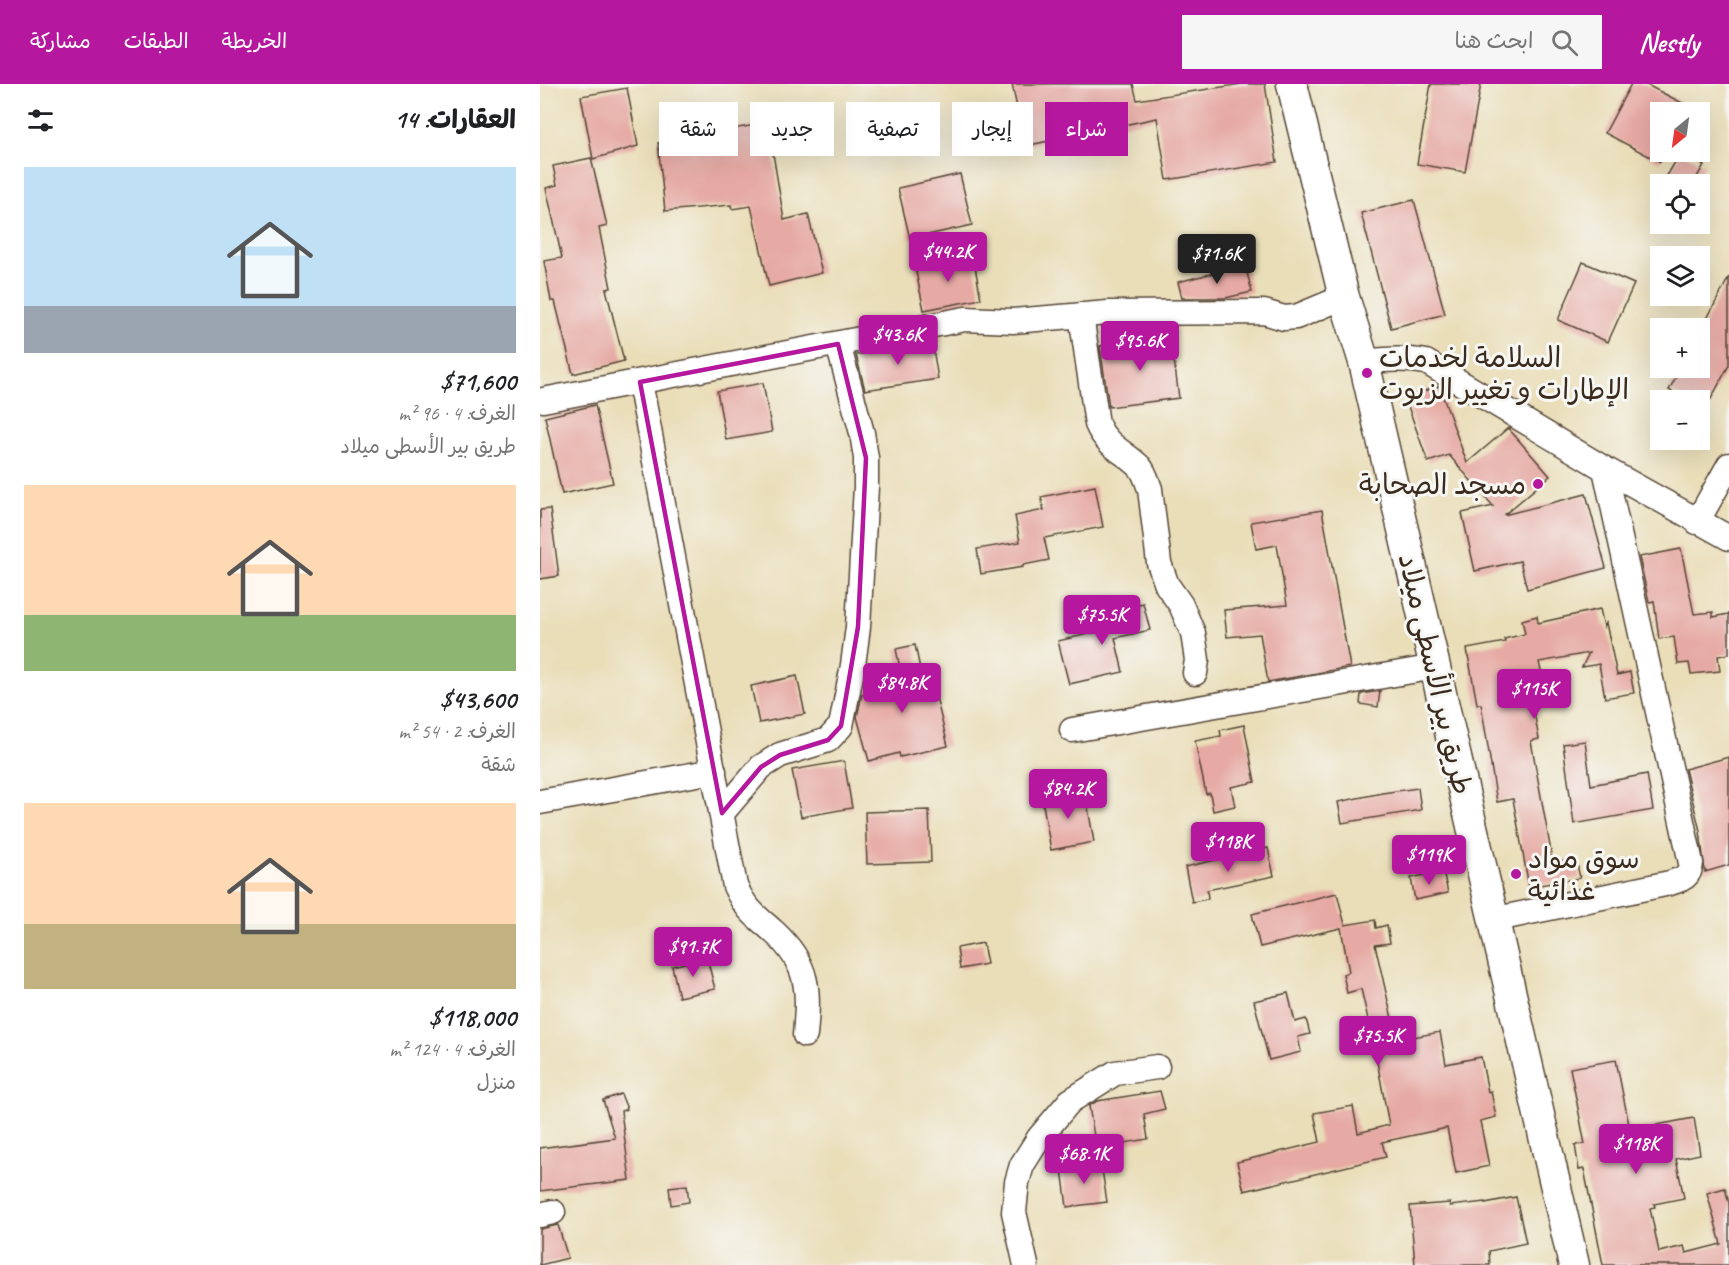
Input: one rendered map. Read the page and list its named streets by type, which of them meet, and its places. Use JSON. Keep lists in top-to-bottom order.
{
  "streets": {
    "main road": ["طريق بير الأسطى ميلاد"]
  },
  "places": ["السلامة لخدمات الإطارات و تغيير الزيوت", "مسجد الصحابة", "سوق مواد غذائية"],
  "north": "bottom left",
  "page": {
    "header": "Nestly",
    "search": "ابحث هنا",
    "nav": ["الخريطة", "الطبقات", "مشاركة"],
    "heading": "العقارات: 14",
    "map_buttons": ["+", "−"],
    "chip": [
      "شراء",
      "إيجار",
      "تصفية",
      "جديد",
      "شقة"
    ],
    "list": [
      {
        "name": "$71,600",
        "note": "الغرف: 4 · 96 m² · طريق بير الأسطى ميلاد"
      },
      {
        "name": "$43,600",
        "note": "الغرف: 2 · 54 m² · شقة"
      },
      {
        "name": "$118,000",
        "note": "الغرف: 4 · 124 m² · منزل"
      }
    ],
    "price": [
      "$44.2K",
      "$71.6K",
      "$43.6K",
      "$95.6K",
      "$75.5K",
      "$84.8K",
      "$115K",
      "$84.2K",
      "$118K",
      "$119K",
      "$91.7K",
      "$75.5K",
      "$118K",
      "$68.1K"
    ]
  }
}
